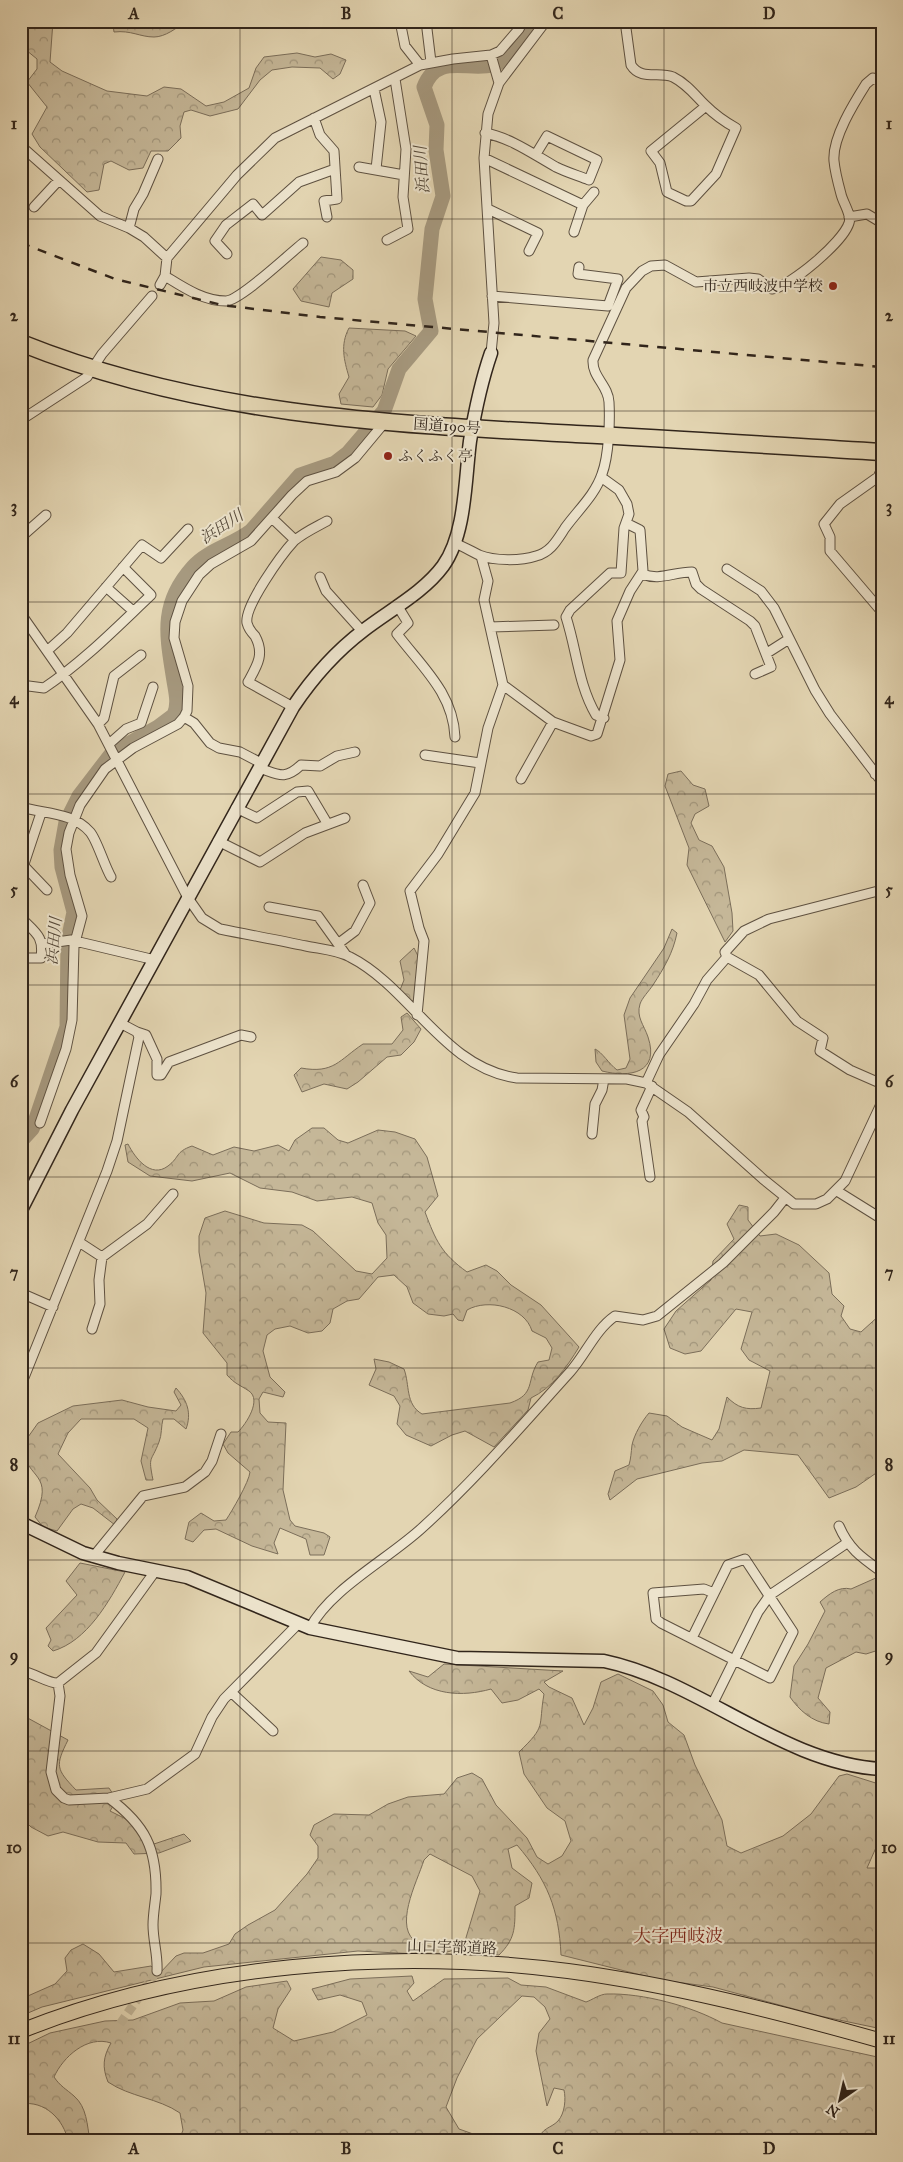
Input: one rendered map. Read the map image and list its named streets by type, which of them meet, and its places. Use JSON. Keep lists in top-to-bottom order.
{
  "streets": {
    "highway": ["国道190号"],
    "main road": ["山口宇部道路"]
  },
  "districts": ["大字西岐波"],
  "water": ["浜田川"],
  "places": ["市立西岐波中学校", "ふくふく亭"],
  "north": "bottom left",
  "grid": {
    "columns": [
      "A",
      "B",
      "C",
      "D"
    ],
    "rows": [
      "1",
      "2",
      "3",
      "4",
      "5",
      "6",
      "7",
      "8",
      "9",
      "10",
      "11"
    ]
  }
}
